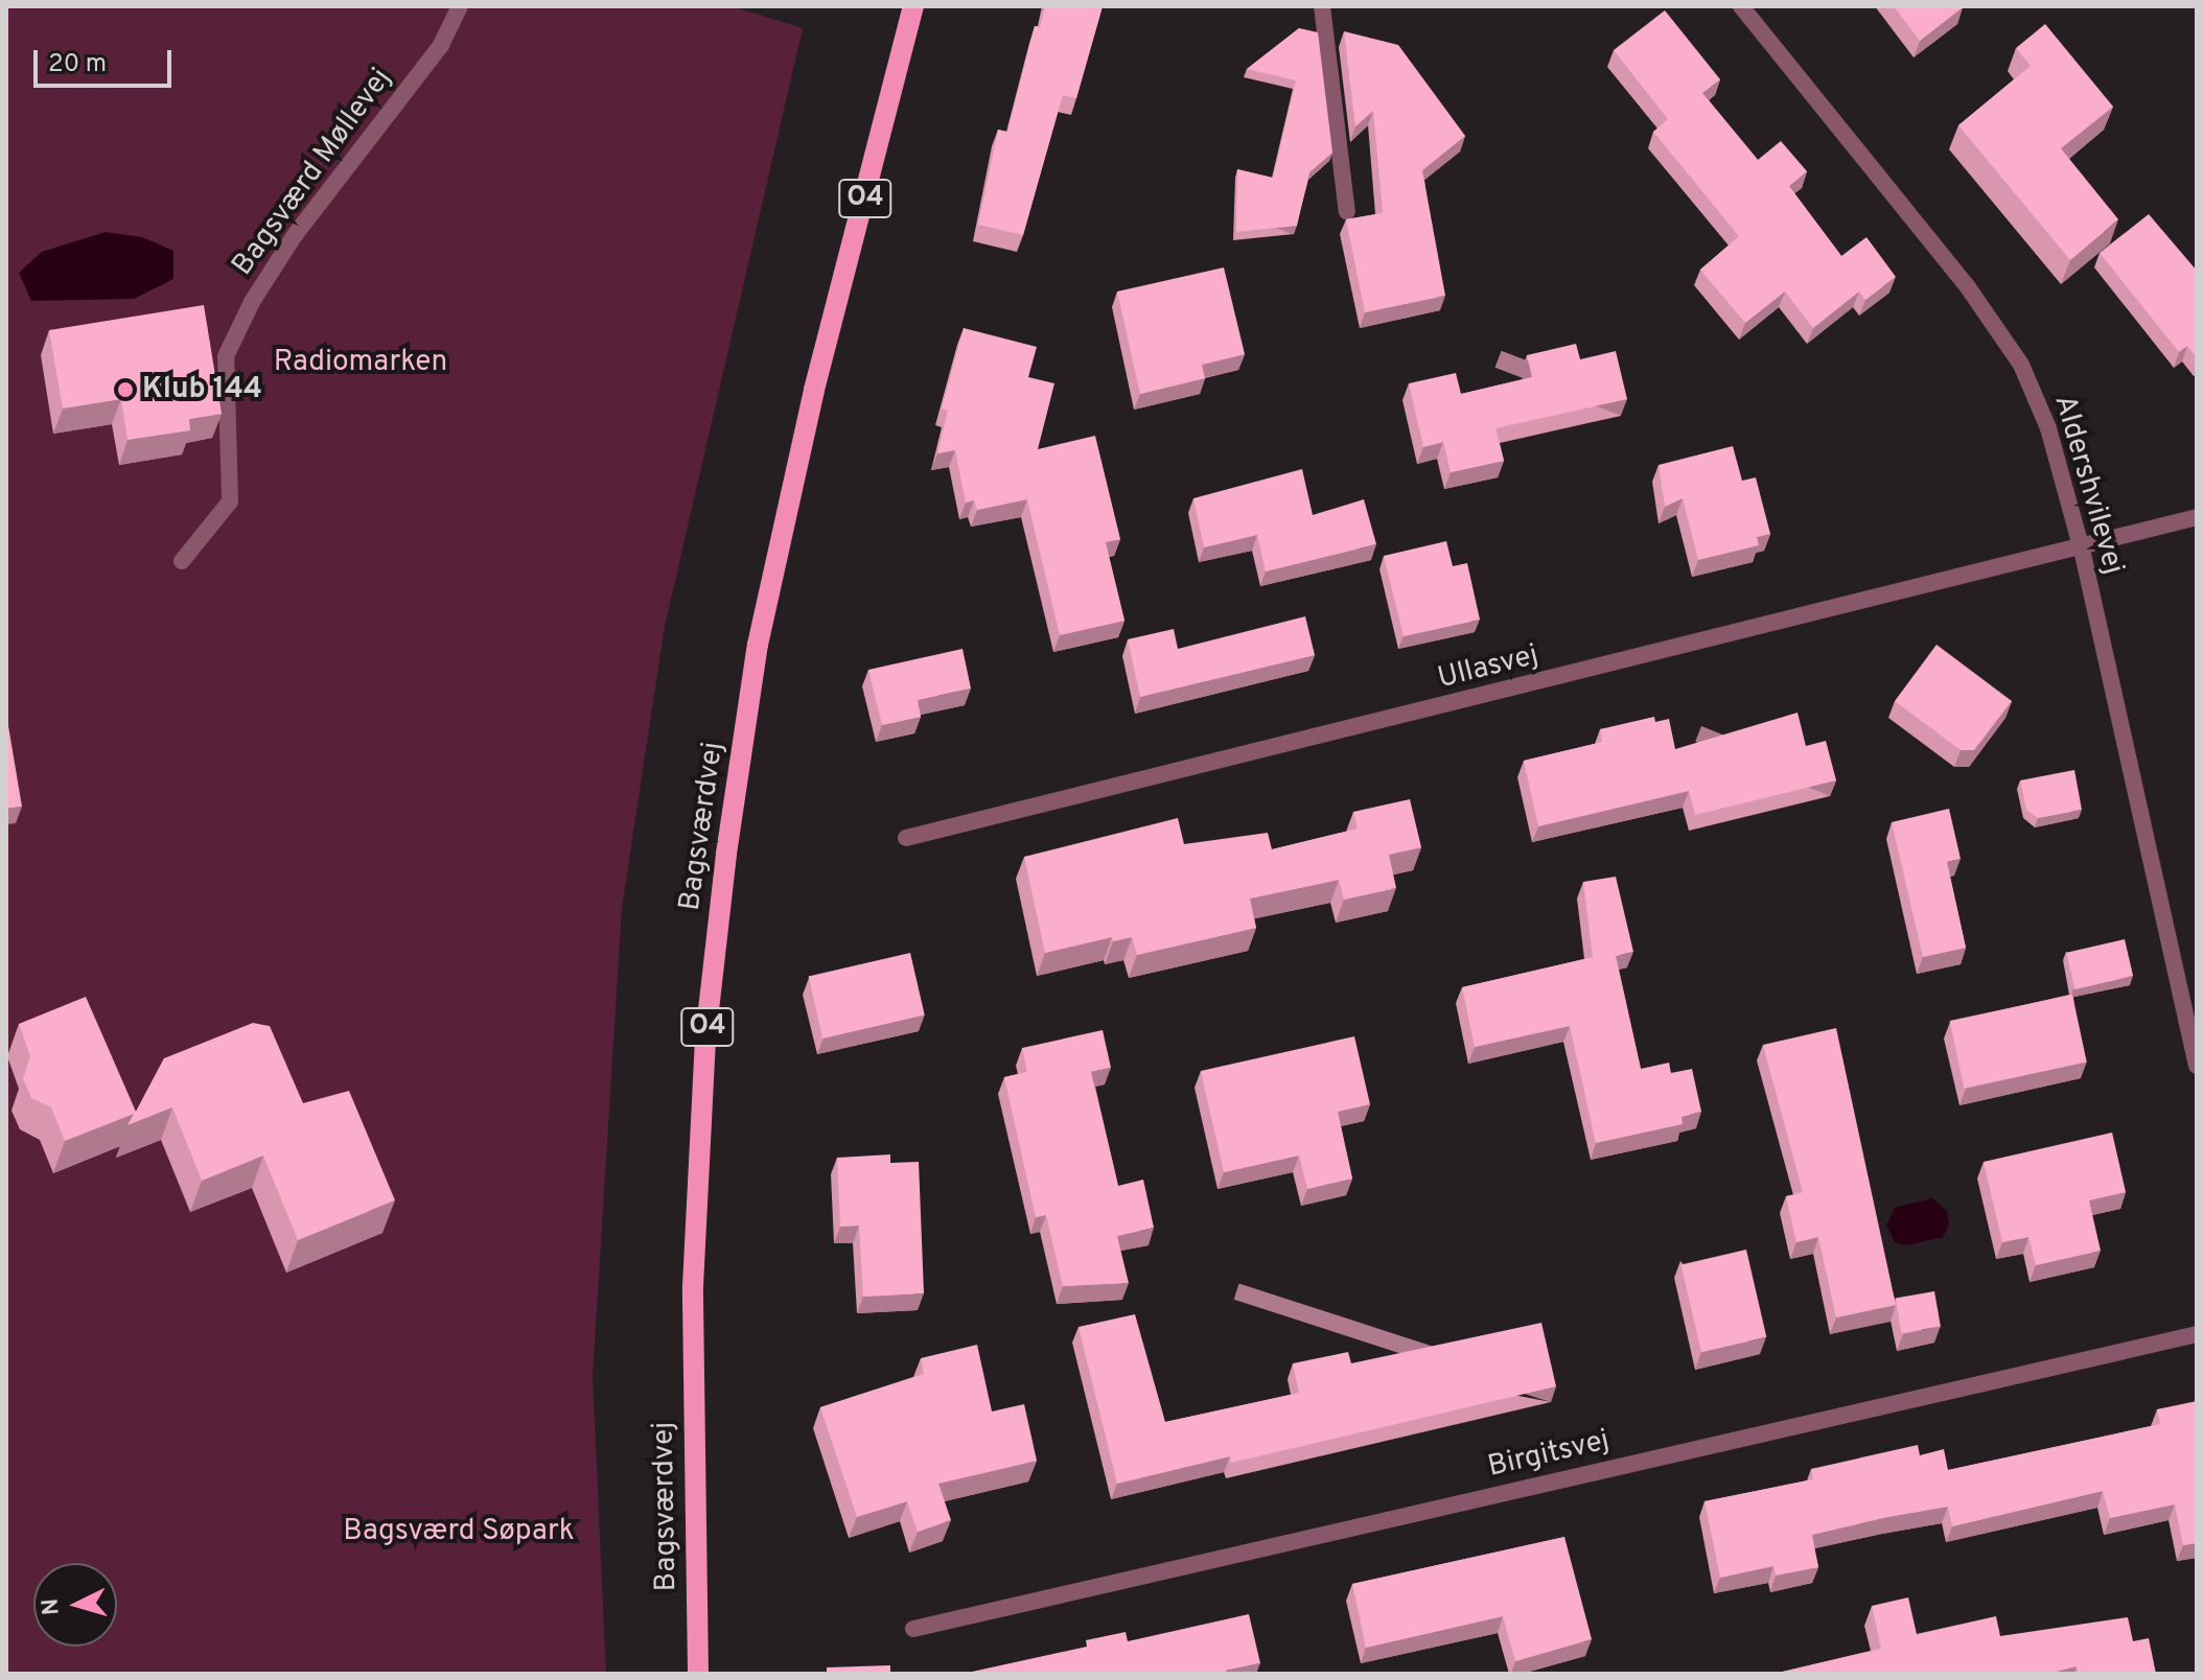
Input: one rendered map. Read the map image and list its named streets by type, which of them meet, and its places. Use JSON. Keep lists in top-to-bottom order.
{
  "streets": {
    "main road": ["O4", "Bagsværdvej"],
    "street": [
      "Bagsværd Møllevej",
      "Aldershvilevej",
      "Ullasvej",
      "Birgitsvej"
    ]
  },
  "crossings": [
    ["Aldershvilevej", "Ullasvej"]
  ],
  "parks": ["Radiomarken", "Bagsværd Søpark"],
  "places": ["Klub 144"],
  "scale_bar": "20 m",
  "north": "left"
}
